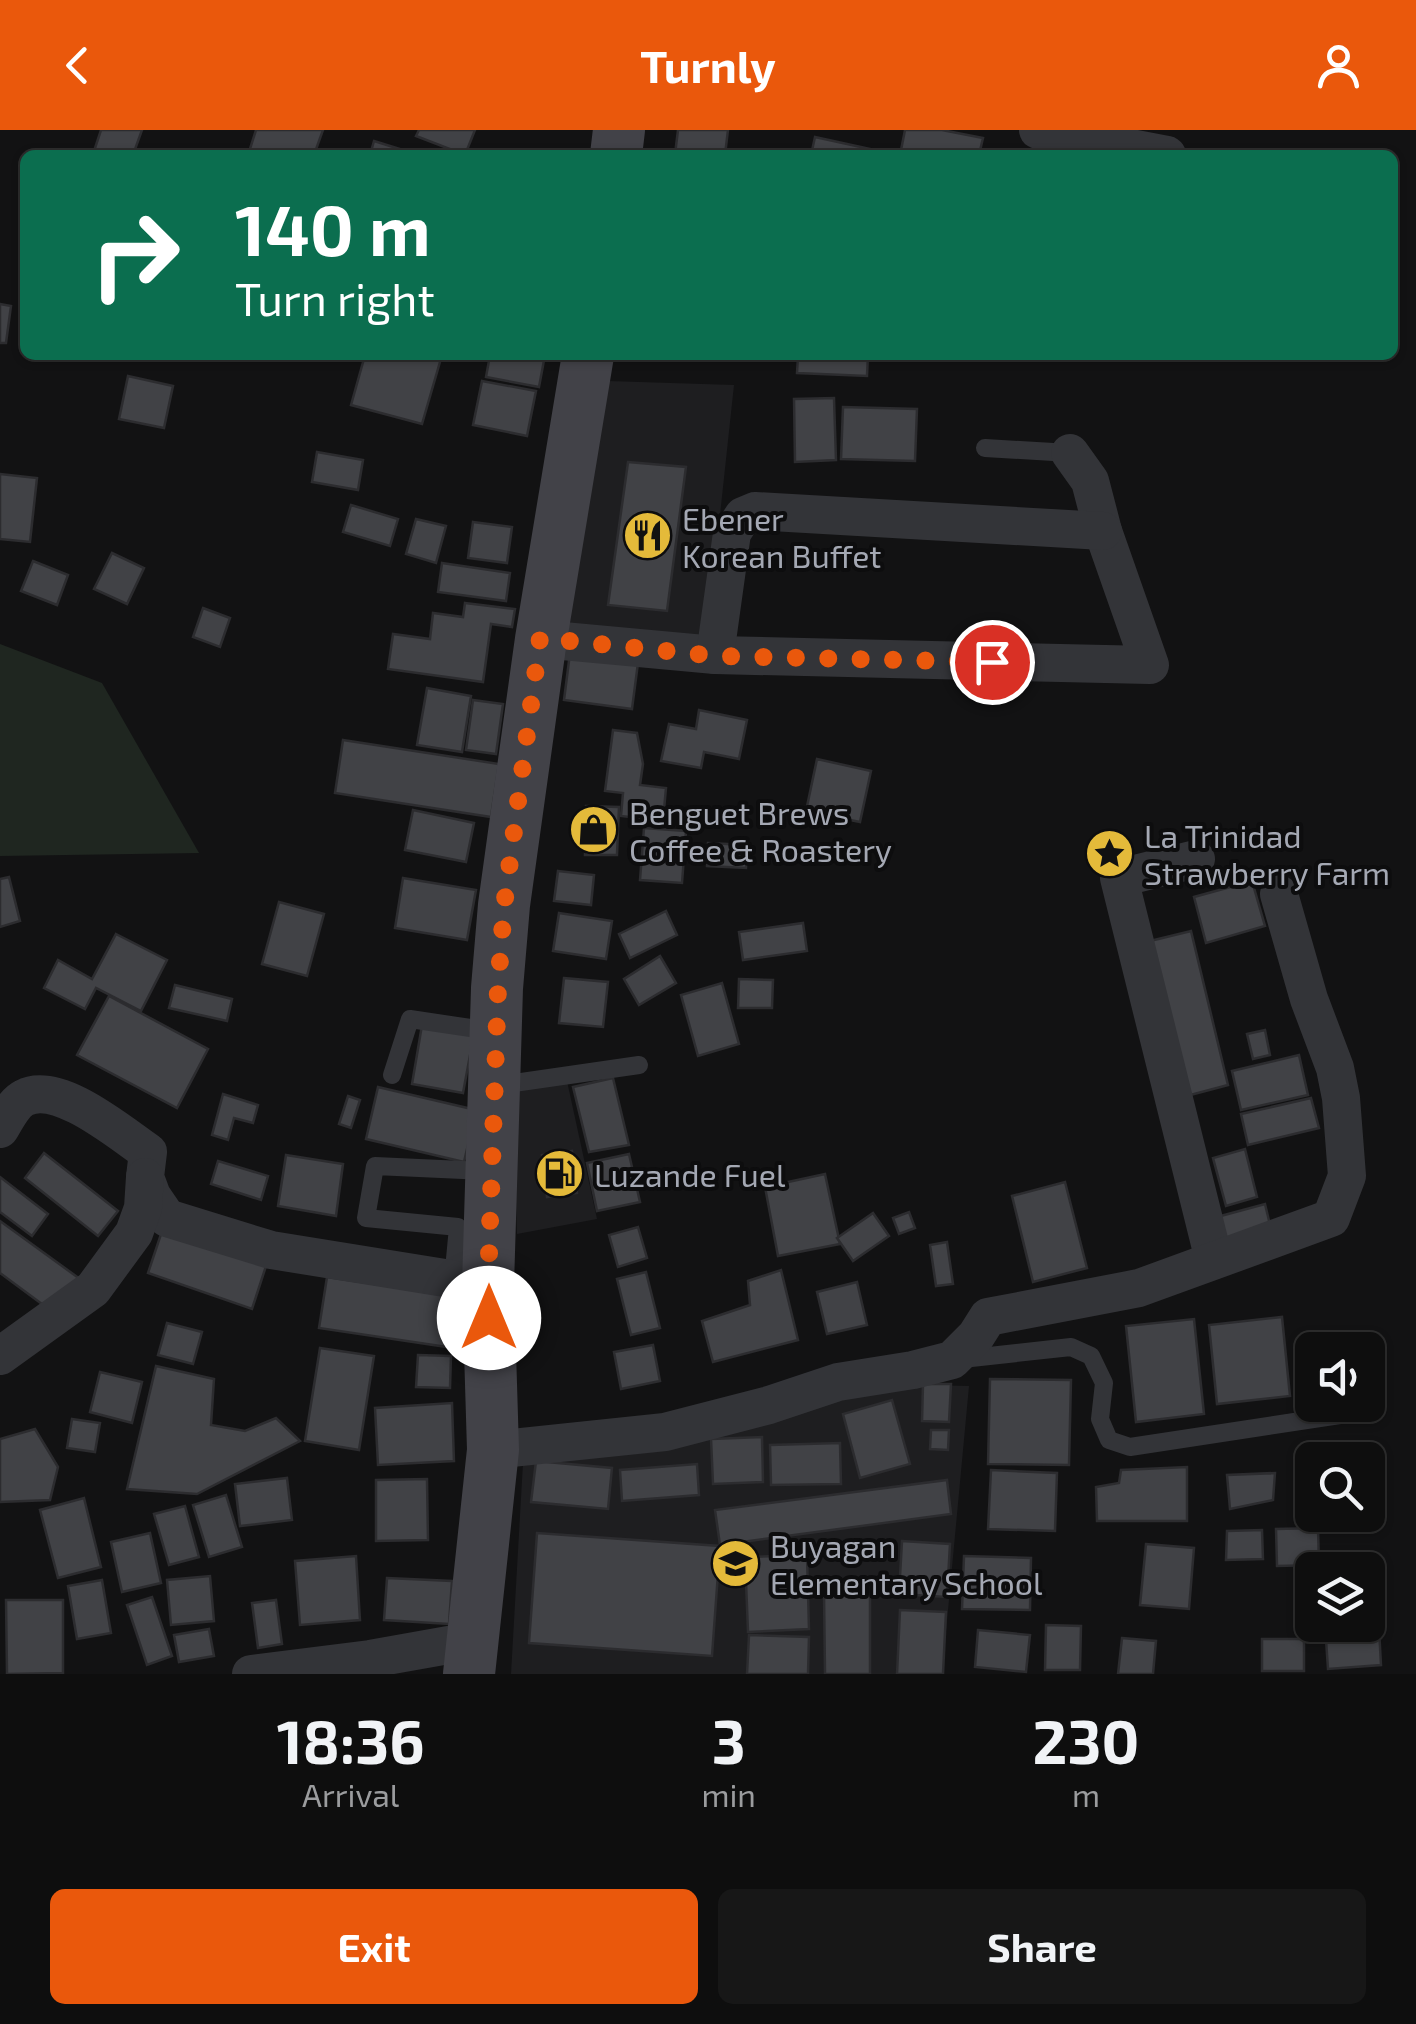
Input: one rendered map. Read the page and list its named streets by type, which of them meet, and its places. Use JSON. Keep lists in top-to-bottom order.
{
  "places": {
    "restaurant": ["Ebener Korean Buffet"],
    "shop": ["Benguet Brews Coffee & Roastery"],
    "place": ["La Trinidad Strawberry Farm"],
    "fuel station": ["Luzande Fuel"],
    "school or university": ["Buyagan Elementary School"]
  },
  "page": {
    "header": "Turnly",
    "turn": ["140 m", "Turn right"],
    "eta": [
      "18:36",
      "Arrival",
      "3",
      "min",
      "230",
      "m"
    ],
    "buttons": ["Exit", "Share"]
  }
}
